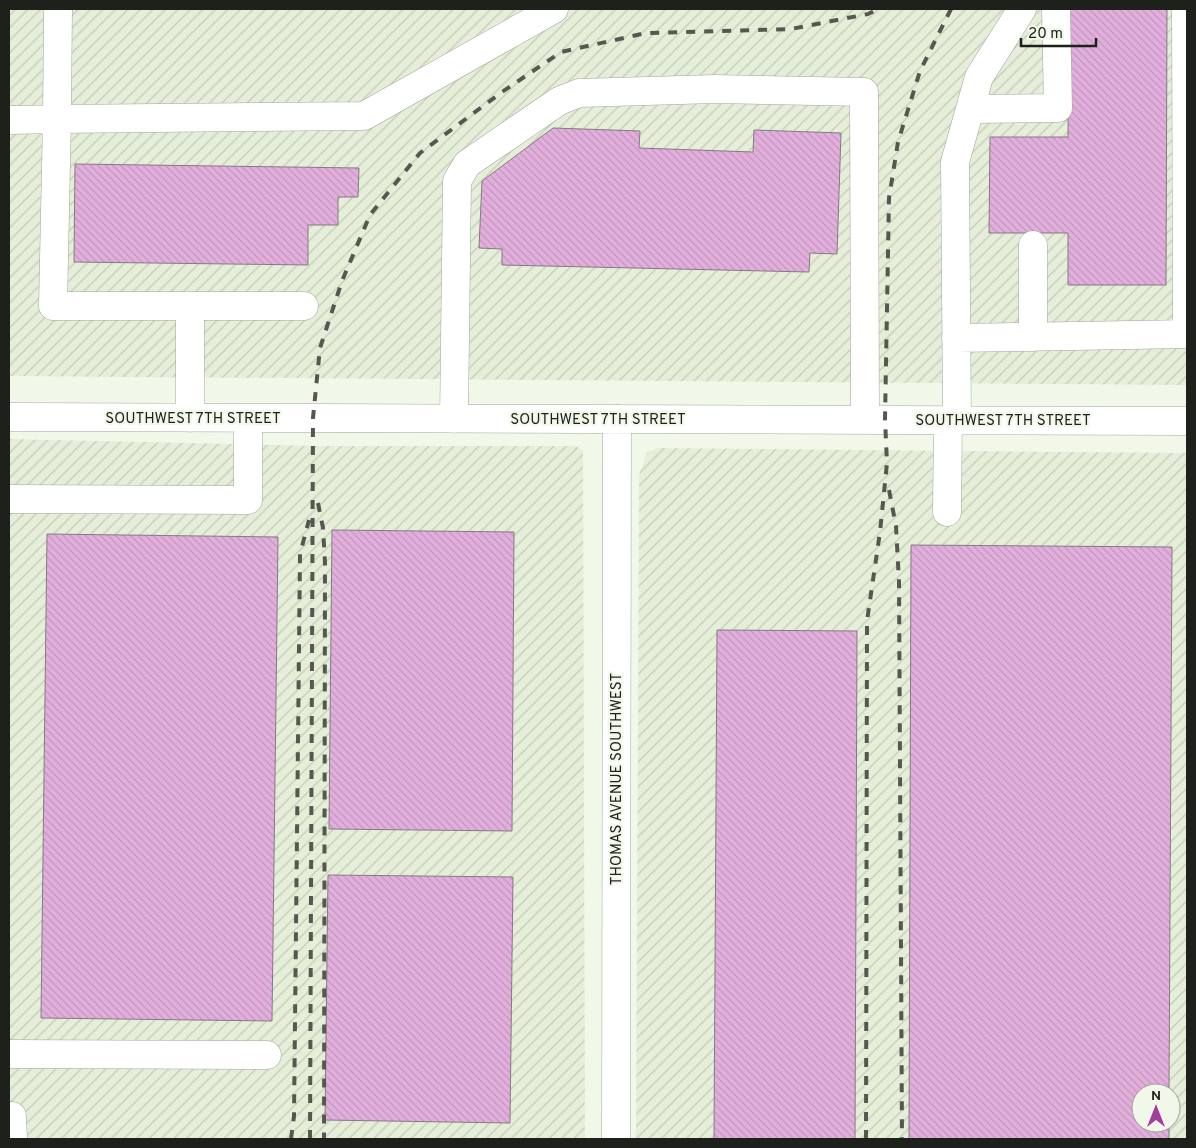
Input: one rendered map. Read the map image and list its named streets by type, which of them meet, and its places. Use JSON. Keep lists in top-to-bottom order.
{
  "streets": {
    "street": ["SOUTHWEST 7TH STREET", "THOMAS AVENUE SOUTHWEST"]
  },
  "crossings": [
    ["SOUTHWEST 7TH STREET", "THOMAS AVENUE SOUTHWEST"]
  ],
  "scale_bar": "20 m",
  "north": "top"
}
